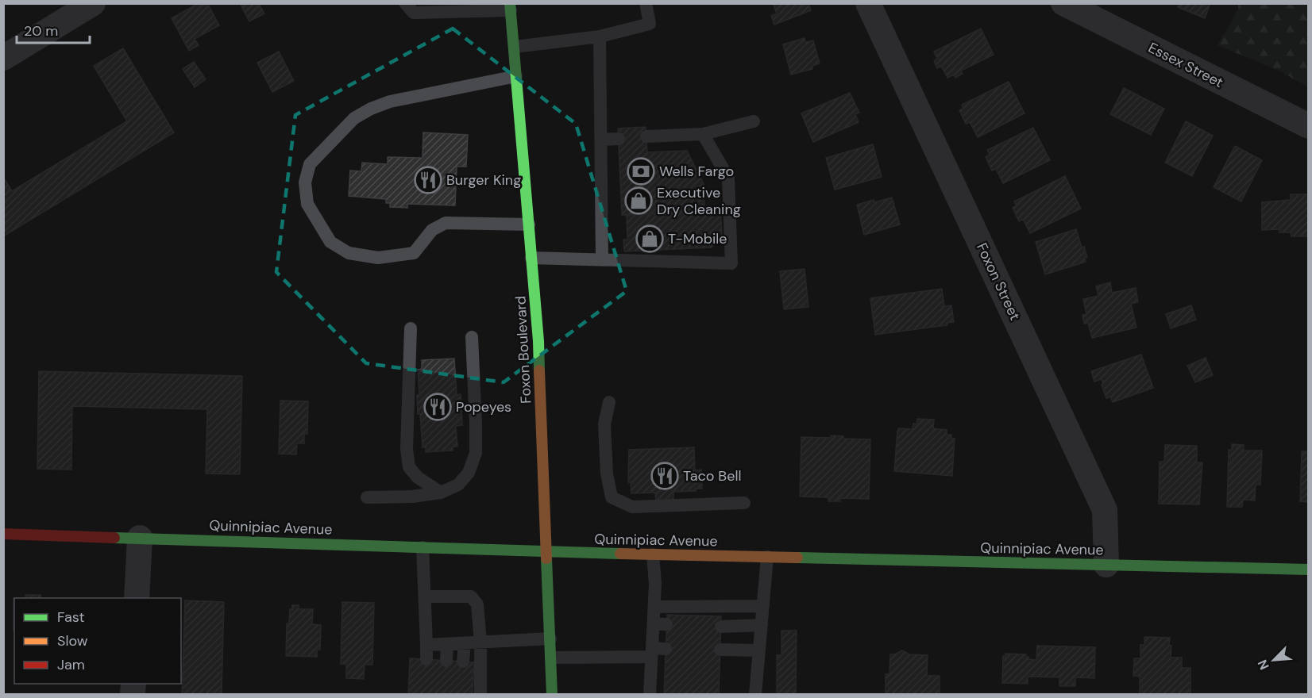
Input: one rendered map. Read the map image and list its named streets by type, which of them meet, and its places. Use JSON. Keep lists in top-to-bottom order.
{
  "streets": {
    "main road": ["Foxon Boulevard", "Quinnipiac Avenue"],
    "street": ["Essex Street", "Foxon Street"]
  },
  "crossings": [
    ["Foxon Street", "Quinnipiac Avenue"],
    ["Foxon Boulevard", "Quinnipiac Avenue"]
  ],
  "places": {
    "bank": ["Wells Fargo"],
    "restaurant": ["Burger King", "Popeyes", "Taco Bell"],
    "shop": ["Executive Dry Cleaning", "T-Mobile"]
  },
  "legend": ["Fast", "Slow", "Jam"],
  "scale_bar": "20 m",
  "north": "bottom left"
}
